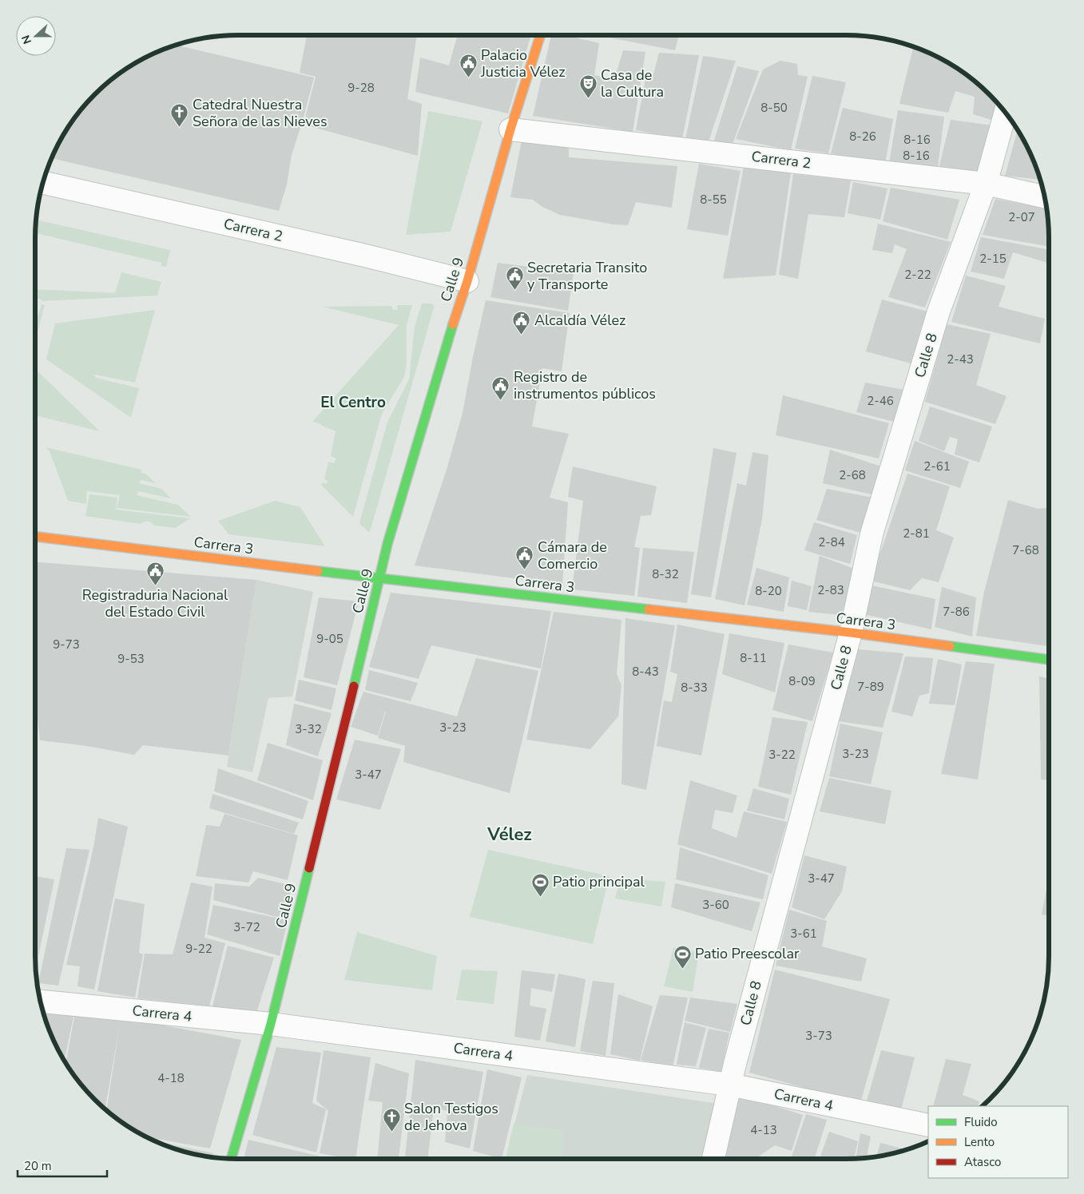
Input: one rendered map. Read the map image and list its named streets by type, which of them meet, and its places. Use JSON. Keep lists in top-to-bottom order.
{
  "streets": {
    "street": [
      "Carrera 2",
      "Calle 9",
      "Calle 8",
      "Carrera 3",
      "Carrera 4"
    ]
  },
  "crossings": [
    ["Carrera 2", "Calle 9"],
    ["Carrera 2", "Calle 8"],
    ["Calle 9", "Carrera 3"],
    ["Calle 9", "Carrera 4"],
    ["Calle 8", "Carrera 3"],
    ["Calle 8", "Carrera 4"]
  ],
  "districts": ["El Centro", "Vélez"],
  "places": {
    "public building": [
      "Palacio Justicia Vélez",
      "Secretaria Transito y Transporte",
      "Alcaldía Vélez",
      "Registro de instrumentos públicos",
      "Cámara de Comercio",
      "Registraduria Nacional del Estado Civil"
    ],
    "theatre": ["Casa de la Cultura"],
    "church": ["Catedral Nuestra Señora de las Nieves", "Salon Testigos de Jehova"],
    "sports": ["Patio principal", "Patio Preescolar"]
  },
  "house_numbers": [
    "9-28",
    "8-50",
    "8-26",
    "8-16",
    "8-16",
    "8-55",
    "2-07",
    "2-15",
    "2-22",
    "2-43",
    "2-46",
    "2-61",
    "2-68",
    "2-81",
    "2-84",
    "7-68",
    "8-32",
    "2-83",
    "8-20",
    "7-86",
    "9-05",
    "9-73",
    "8-11",
    "9-53",
    "8-43",
    "8-09",
    "7-89",
    "8-33",
    "3-23",
    "3-32",
    "3-23",
    "3-22",
    "3-47",
    "3-47",
    "3-60",
    "3-72",
    "3-61",
    "9-22",
    "3-73",
    "4-18",
    "4-13"
  ],
  "legend": ["Fluido", "Lento", "Atasco"],
  "scale_bar": "20 m",
  "north": "left"
}
